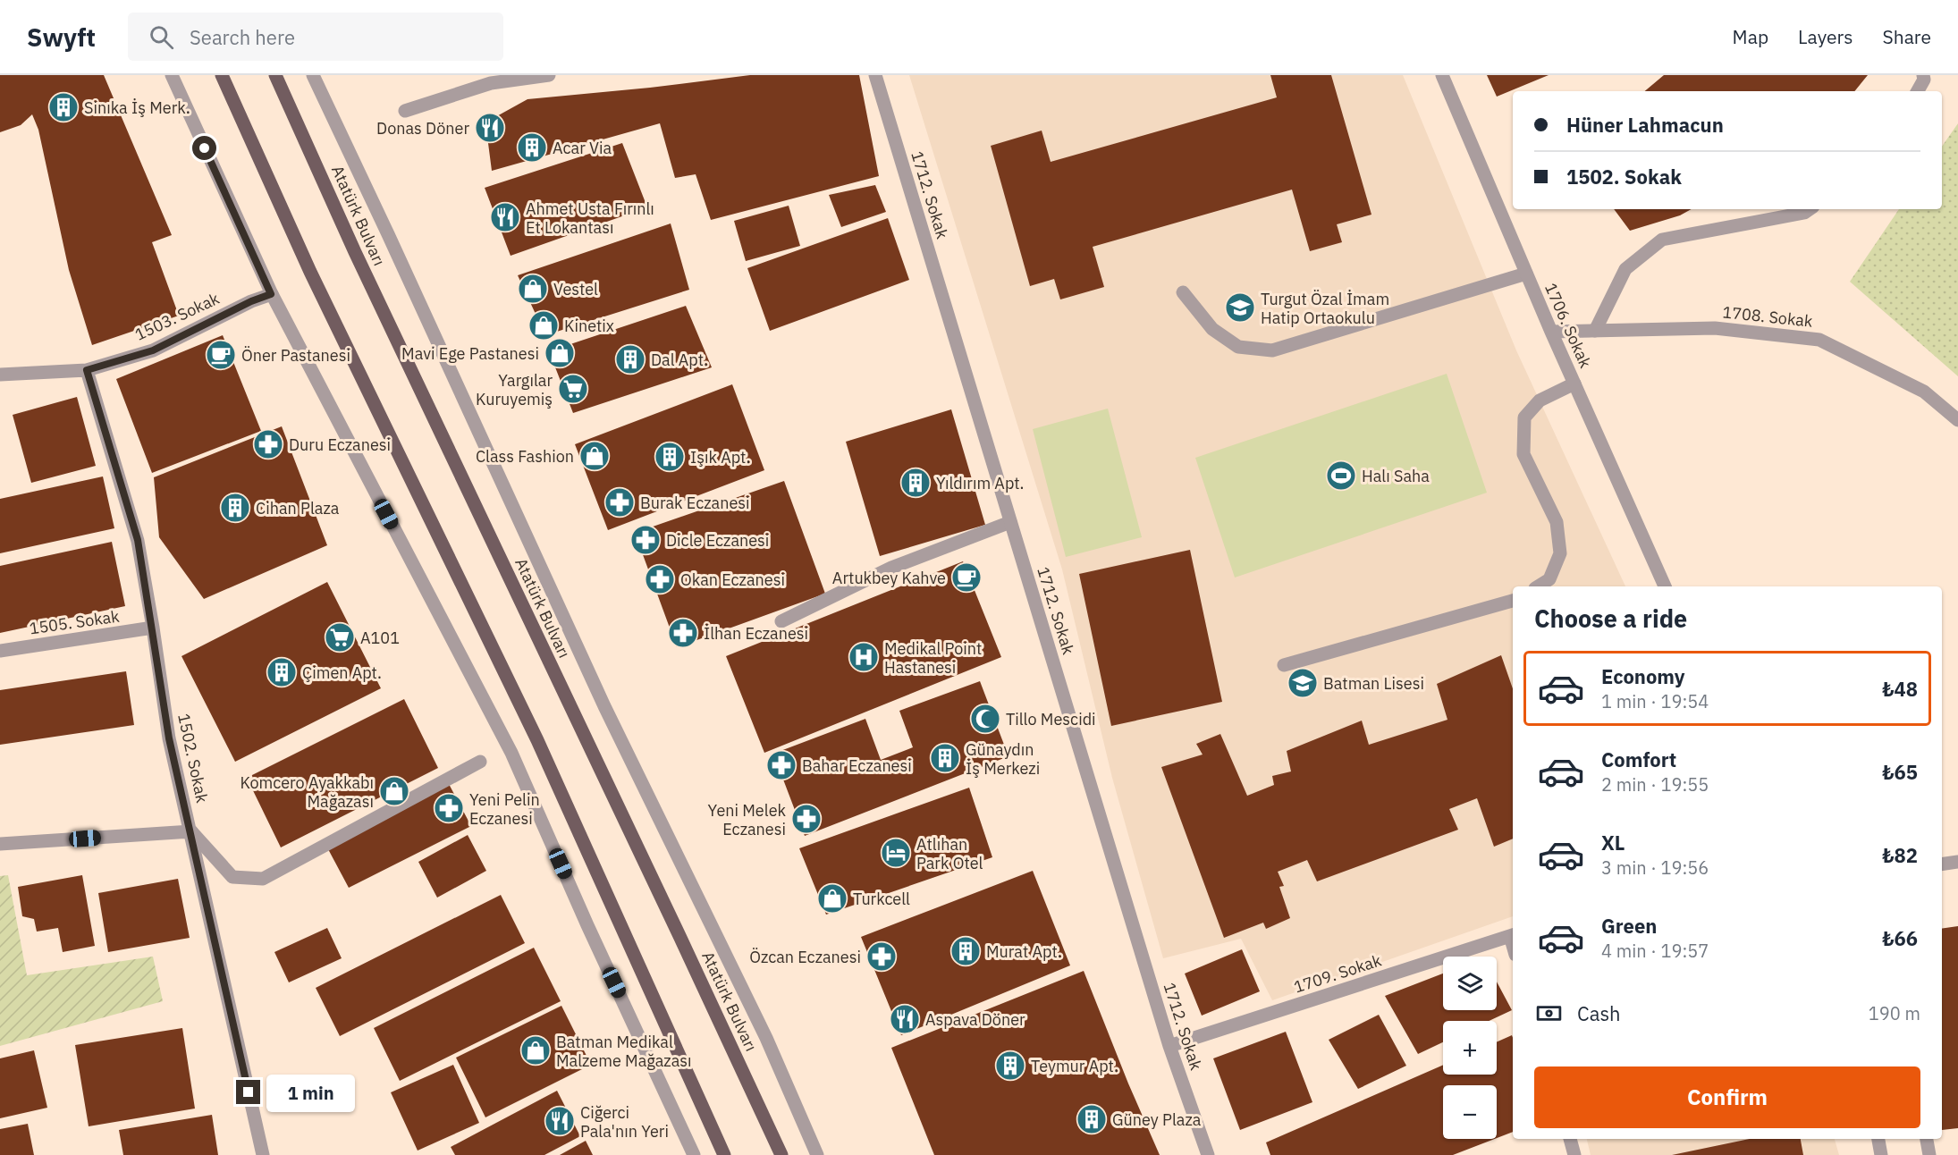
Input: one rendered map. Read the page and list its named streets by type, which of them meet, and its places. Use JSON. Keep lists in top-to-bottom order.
{
  "streets": {
    "main road": ["Atatürk Bulvarı"],
    "street": [
      "1712. Sokak",
      "1503. Sokak",
      "1708. Sokak",
      "1706. Sokak",
      "1505. Sokak",
      "1502. Sokak",
      "1709. Sokak"
    ]
  },
  "crossings": [
    ["1712. Sokak", "1709. Sokak"],
    ["1503. Sokak", "1502. Sokak"],
    ["1708. Sokak", "1706. Sokak"],
    ["1505. Sokak", "1502. Sokak"]
  ],
  "places": {
    "building": [
      "Sinıka İş Merk.",
      "Acar Via",
      "Dal Apt.",
      "Işık Apt.",
      "Yıldırım Apt.",
      "Cihan Plaza",
      "Çimen Apt.",
      "Günaydın İş Merkezi",
      "Murat Apt.",
      "Teymur Apt.",
      "Güney Plaza"
    ],
    "restaurant": [
      "Donas Döner",
      "Ahmet Usta Fırınlı Et Lokantası",
      "Aspava Döner",
      "Ciğerci Pala'nın Yeri"
    ],
    "shop": [
      "Vestel",
      "Kinetix",
      "Mavi Ege Pastanesi",
      "Class Fashion",
      "Komcero Ayakkabı Mağazası",
      "Turkcell",
      "Batman Medikal Malzeme Mağazası"
    ],
    "school or university": ["Turgut Özal İmam Hatip Ortaokulu", "Batman Lisesi"],
    "cafe": ["Öner Pastanesi", "Artukbey Kahve"],
    "supermarket": ["Yargılar Kuruyemiş", "A101"],
    "pharmacy": [
      "Duru Eczanesi",
      "Burak Eczanesi",
      "Dicle Eczanesi",
      "Okan Eczanesi",
      "İlhan Eczanesi",
      "Bahar Eczanesi",
      "Yeni Pelin Eczanesi",
      "Yeni Melek Eczanesi",
      "Özcan Eczanesi"
    ],
    "sports": ["Halı Saha"],
    "hospital": ["Medikal Point Hastanesi"],
    "mosque": ["Tillo Mescidi"],
    "hotel": ["Atlıhan Park Otel"]
  },
  "page": {
    "header": "Swyft",
    "search": "Search here",
    "nav": ["Map", "Layers", "Share"],
    "banner": ["Hüner Lahmacun", "1502. Sokak"],
    "heading": "Choose a ride",
    "list": [
      {
        "name": "Economy",
        "note": "1 min · 19:54",
        "value": "₺48"
      },
      {
        "name": "Comfort",
        "note": "2 min · 19:55",
        "value": "₺65"
      },
      {
        "name": "XL",
        "note": "3 min · 19:56",
        "value": "₺82"
      },
      {
        "name": "Green",
        "note": "4 min · 19:57",
        "value": "₺66"
      }
    ],
    "map_buttons": ["+", "−"],
    "pay": ["Cash", "190 m"],
    "buttons": "Confirm",
    "bubble": "1 min"
  }
}
